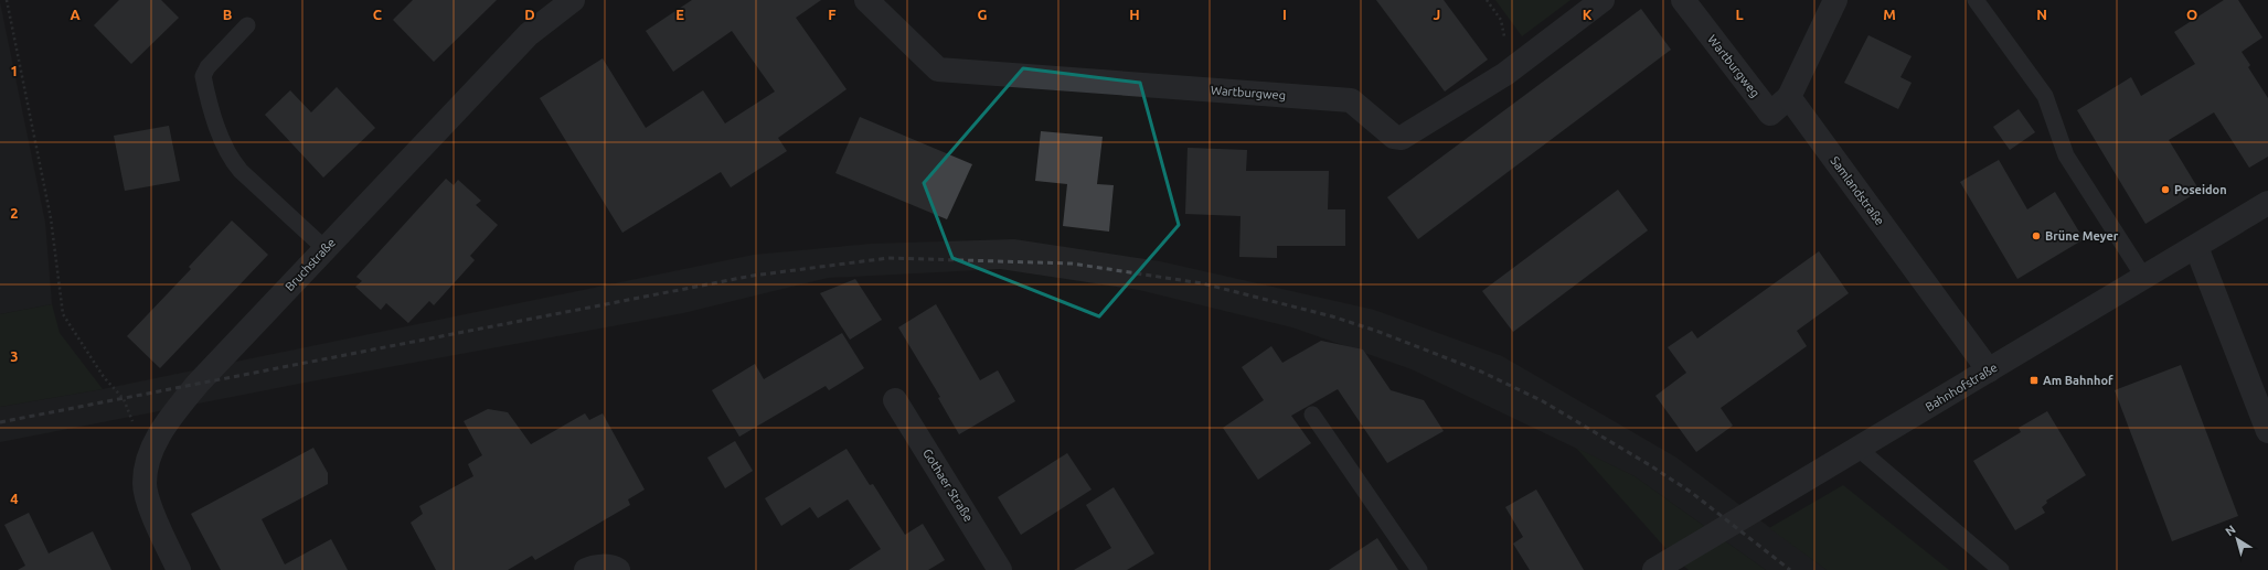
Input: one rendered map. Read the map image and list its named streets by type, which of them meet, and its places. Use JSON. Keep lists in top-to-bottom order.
{
  "streets": {
    "street": [
      "Wartburgweg",
      "Samlandstraße",
      "Bruchstraße",
      "Bahnhofstraße",
      "Gothaer Straße"
    ]
  },
  "crossings": [
    ["Wartburgweg", "Samlandstraße"],
    ["Samlandstraße", "Bahnhofstraße"]
  ],
  "places": {
    "other": ["Poseidon", "Brüne Meyer"],
    "transit": ["Am Bahnhof"]
  },
  "north": "top left",
  "grid": {
    "columns": [
      "A",
      "B",
      "C",
      "D",
      "E",
      "F",
      "G",
      "H",
      "I",
      "J",
      "K",
      "L",
      "M",
      "N",
      "O"
    ],
    "rows": [
      "1",
      "2",
      "3",
      "4"
    ]
  }
}
